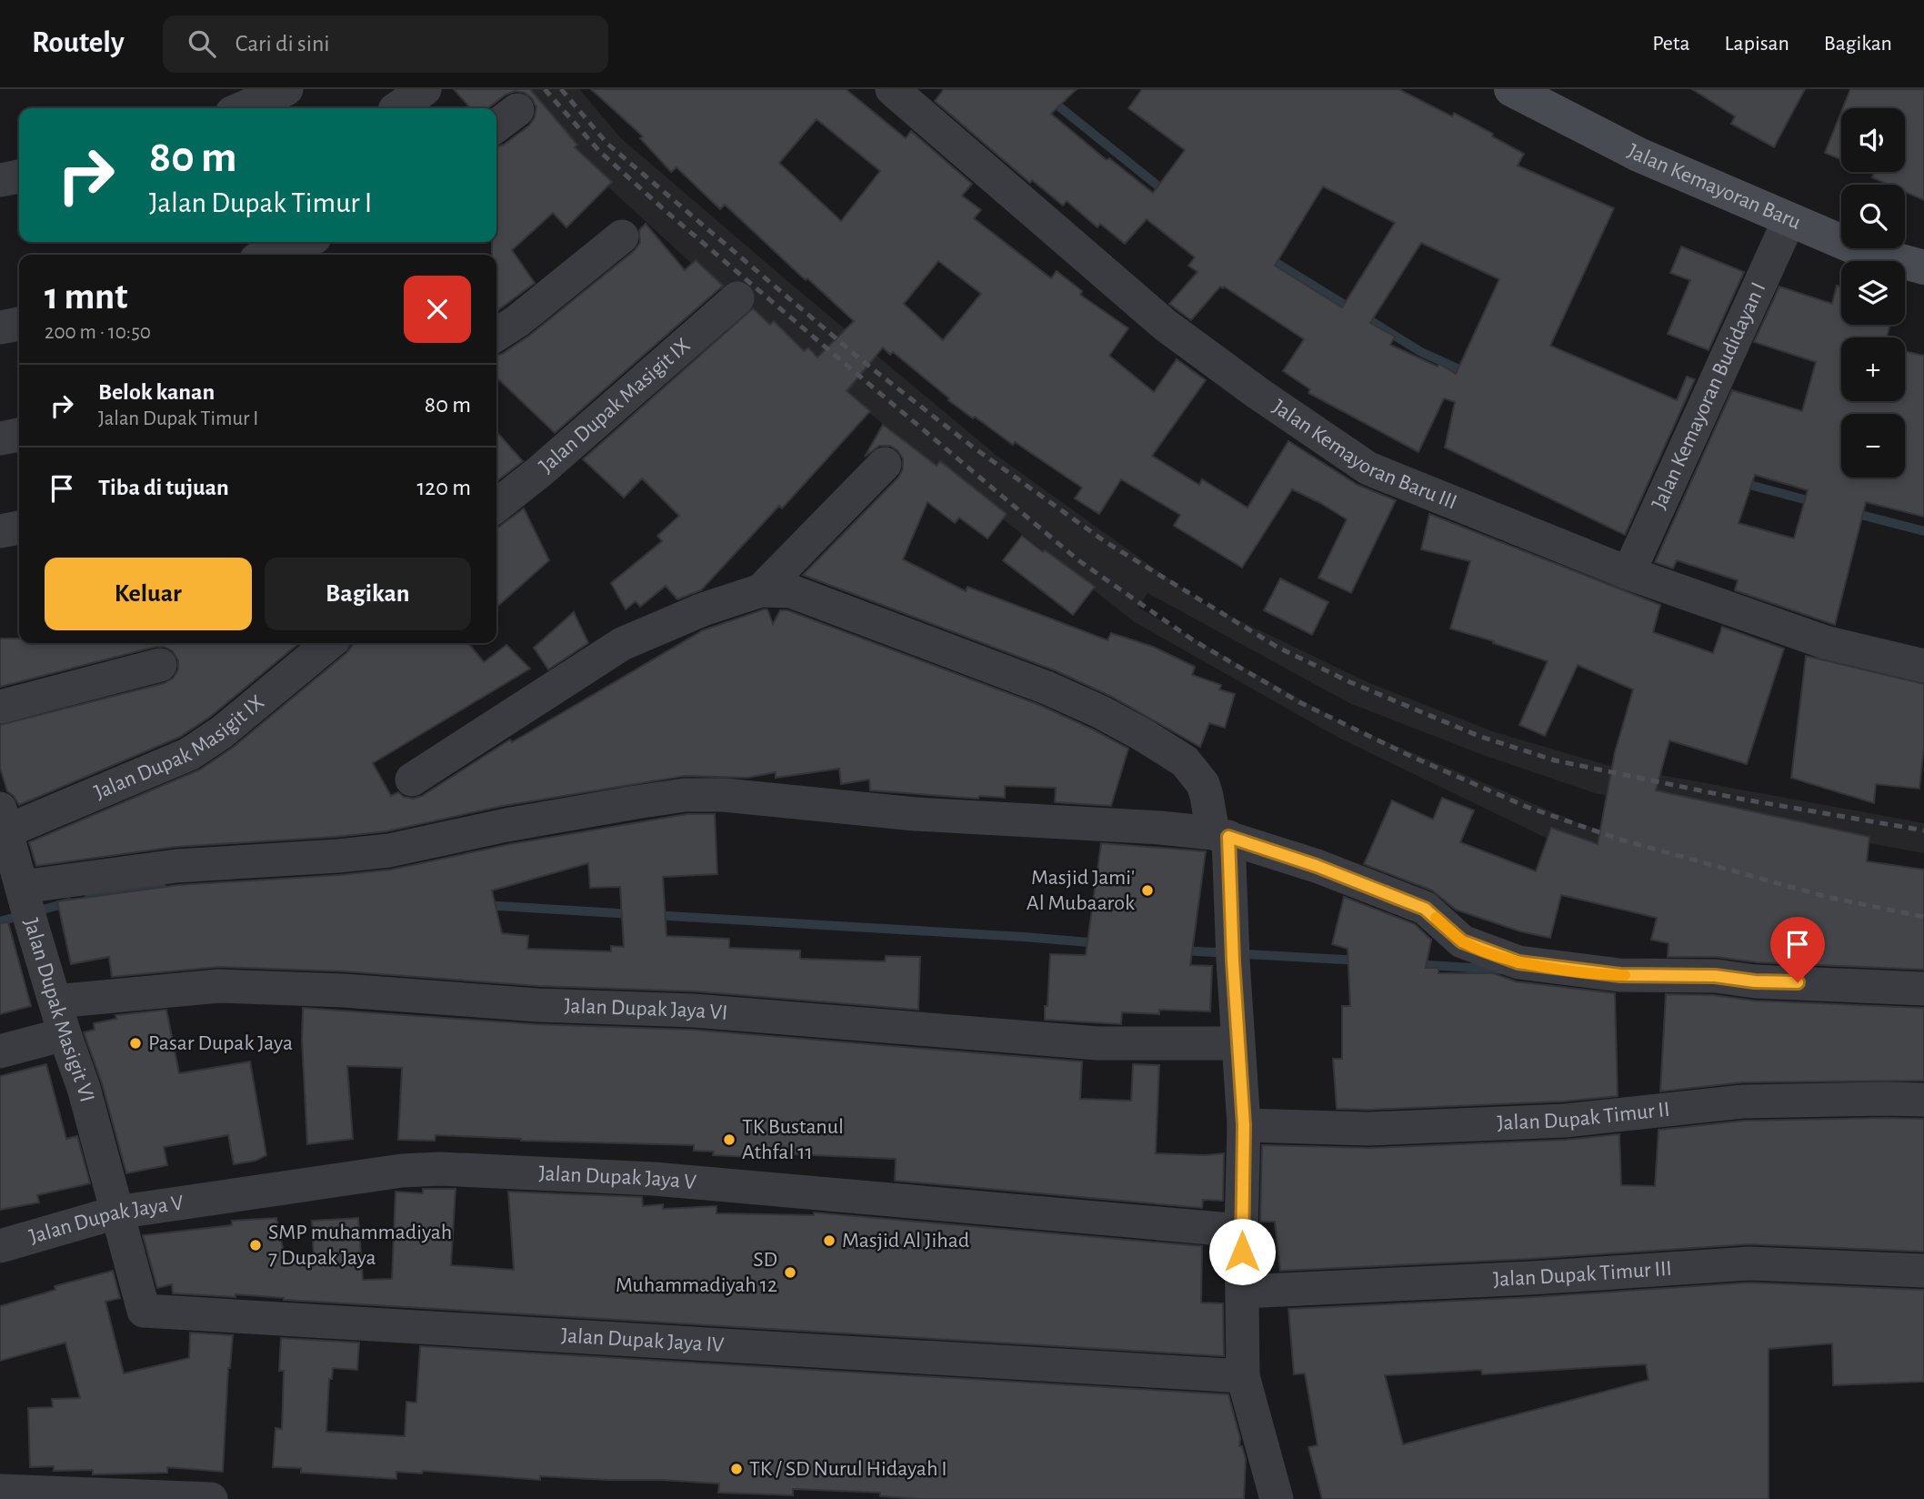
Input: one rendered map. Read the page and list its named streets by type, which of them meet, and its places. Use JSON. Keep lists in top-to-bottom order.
{
  "streets": {
    "street": [
      "Jalan Kemayoran Baru",
      "Jalan Kemayoran Budidayan I",
      "Jalan Dupak Masigit IX",
      "Jalan Kemayoran Baru III",
      "Jalan Dupak Masigit VI",
      "Jalan Dupak Jaya VI",
      "Jalan Dupak Timur II",
      "Jalan Dupak Jaya V",
      "Jalan Dupak Timur III",
      "Jalan Dupak Jaya IV"
    ]
  },
  "crossings": [
    ["Jalan Kemayoran Baru", "Jalan Kemayoran Budidayan I"],
    ["Jalan Kemayoran Budidayan I", "Jalan Kemayoran Baru III"],
    ["Jalan Dupak Masigit IX", "Jalan Dupak Masigit VI"],
    ["Jalan Dupak Masigit VI", "Jalan Dupak Jaya VI"],
    ["Jalan Dupak Masigit VI", "Jalan Dupak Jaya V"],
    ["Jalan Dupak Masigit VI", "Jalan Dupak Jaya IV"],
    ["Jalan Dupak Jaya V", "Jalan Dupak Jaya IV"]
  ],
  "places": [
    "Masjid Jami' Al Mubaarok",
    "Pasar Dupak Jaya",
    "TK Bustanul Athfal 11",
    "Masjid Al Jihad",
    "SMP muhammadiyah 7 Dupak Jaya",
    "SD Muhammadiyah 12",
    "TK / SD Nurul Hidayah I"
  ],
  "page": {
    "header": "Routely",
    "search": "Cari di sini",
    "nav": ["Peta", "Lapisan", "Bagikan"],
    "map_buttons": ["+", "−"],
    "turn": ["80 m", "Jalan Dupak Timur I"],
    "heading": ["1 mnt", "200 m · 10:50"],
    "list": [
      {
        "name": "Belok kanan",
        "note": "Jalan Dupak Timur I",
        "value": "80 m"
      },
      {
        "name": "Tiba di tujuan",
        "value": "120 m"
      }
    ],
    "buttons": ["Keluar", "Bagikan"]
  }
}
